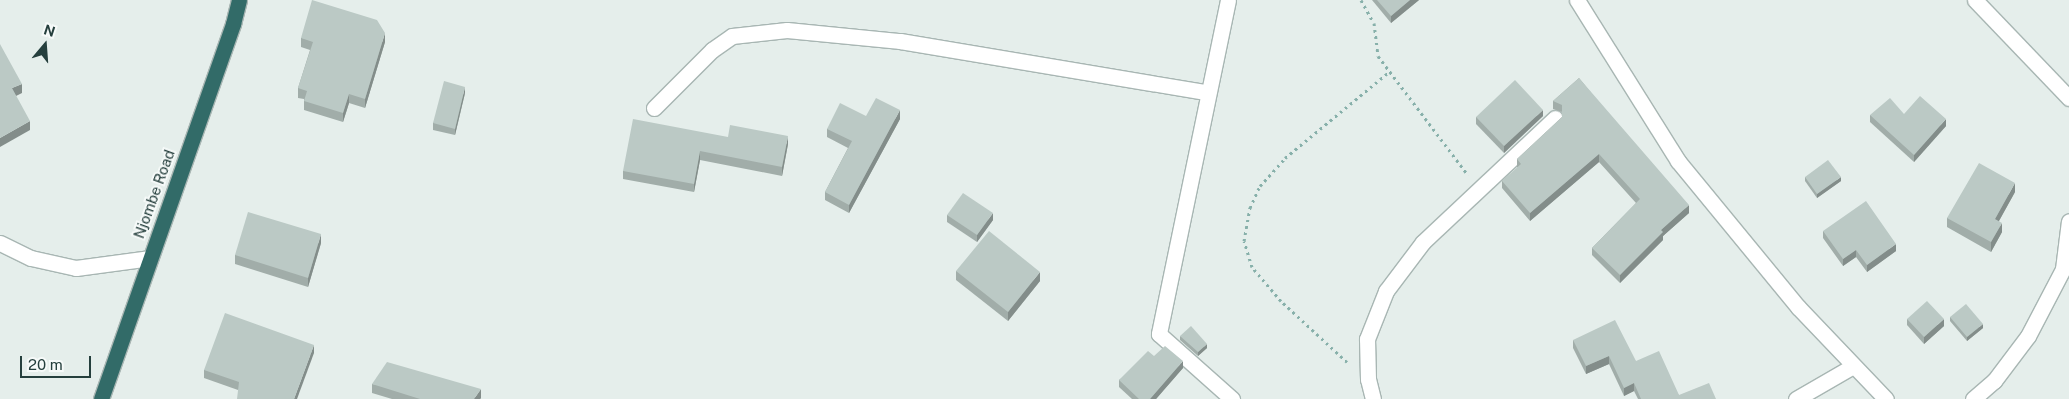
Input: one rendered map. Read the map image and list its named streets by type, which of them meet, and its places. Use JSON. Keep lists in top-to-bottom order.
{
  "streets": {
    "highway": ["Njombe Road"]
  },
  "scale_bar": "20 m",
  "north": "top"
}
